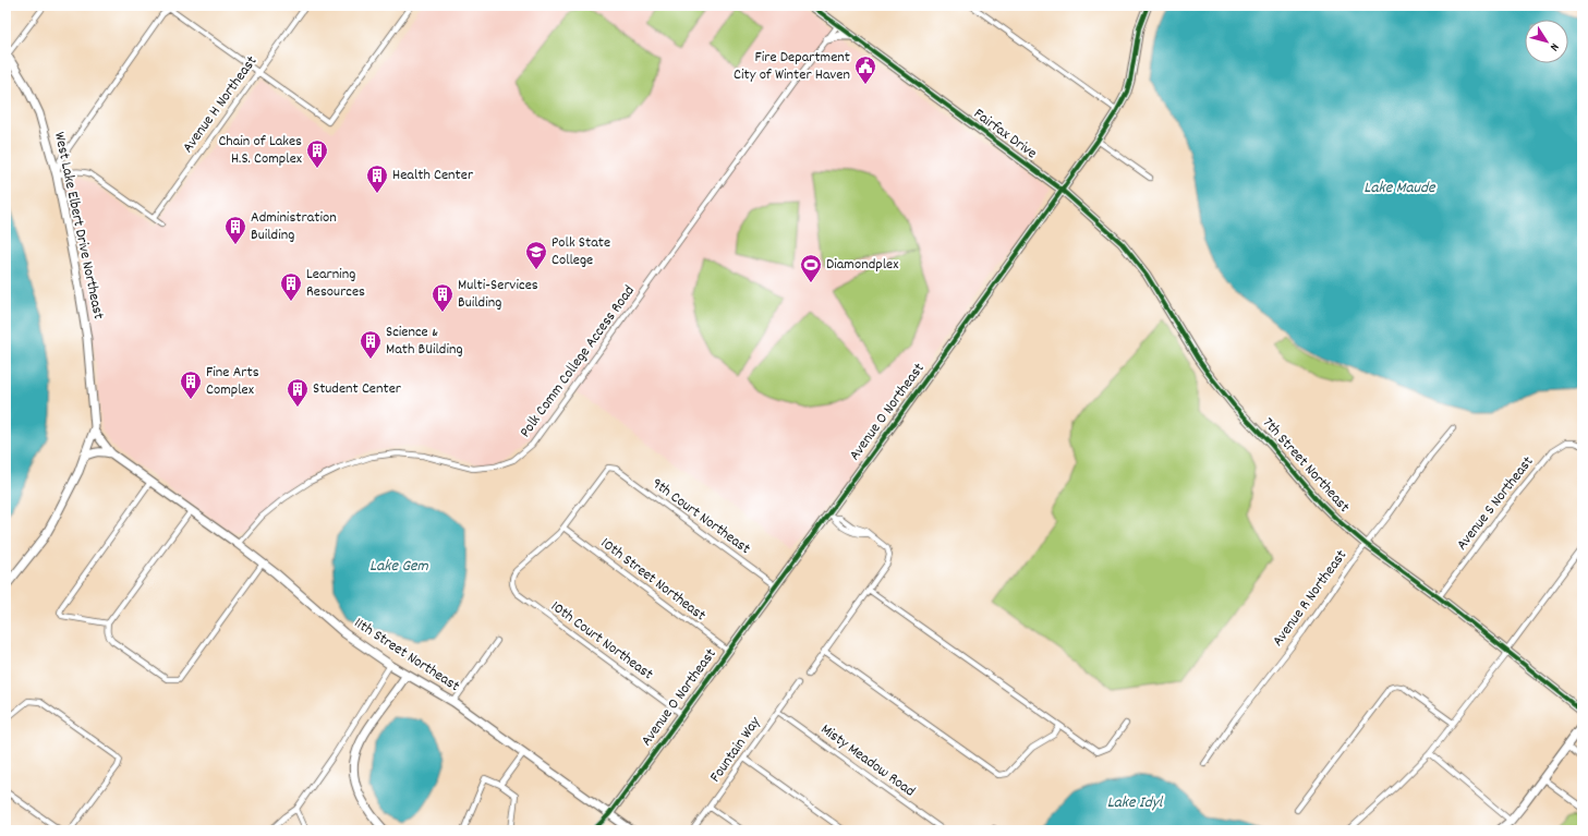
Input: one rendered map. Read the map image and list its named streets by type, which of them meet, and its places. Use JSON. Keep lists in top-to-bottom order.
{
  "streets": {
    "street": [
      "Avenue H Northeast",
      "Fairfax Drive",
      "West Lake Elbert Drive Northeast",
      "Polk Comm College Access Road",
      "Avenue O Northeast",
      "7th Street Northeast",
      "Avenue S Northeast",
      "9th Court Northeast",
      "10th Street Northeast",
      "Avenue R Northeast",
      "10th Court Northeast",
      "11th Street Northeast",
      "Fountain Way",
      "Misty Meadow Road"
    ]
  },
  "crossings": [
    ["Fairfax Drive", "Polk Comm College Access Road"],
    ["Fairfax Drive", "Avenue O Northeast"],
    ["Fairfax Drive", "7th Street Northeast"],
    ["West Lake Elbert Drive Northeast", "11th Street Northeast"],
    ["Polk Comm College Access Road", "11th Street Northeast"],
    ["Avenue O Northeast", "7th Street Northeast"],
    ["Avenue O Northeast", "9th Court Northeast"],
    ["Avenue O Northeast", "10th Street Northeast"],
    ["Avenue O Northeast", "10th Court Northeast"],
    ["Avenue O Northeast", "11th Street Northeast"],
    ["7th Street Northeast", "Avenue S Northeast"],
    ["7th Street Northeast", "Avenue R Northeast"],
    ["9th Court Northeast", "10th Street Northeast"],
    ["9th Court Northeast", "10th Court Northeast"],
    ["10th Street Northeast", "10th Court Northeast"],
    ["Fountain Way", "Misty Meadow Road"]
  ],
  "water": ["Lake Maude", "Lake Gem", "Lake Idyl"],
  "places": {
    "public building": ["Fire Department City of Winter Haven"],
    "building": [
      "Chain of Lakes H.S. Complex",
      "Health Center",
      "Administration Building",
      "Learning Resources",
      "Multi-Services Building",
      "Science & Math BUilding",
      "Fine Arts Complex",
      "Student Center"
    ],
    "school or university": ["Polk State College"],
    "sports": ["Diamondplex"]
  },
  "north": "bottom right"
}
